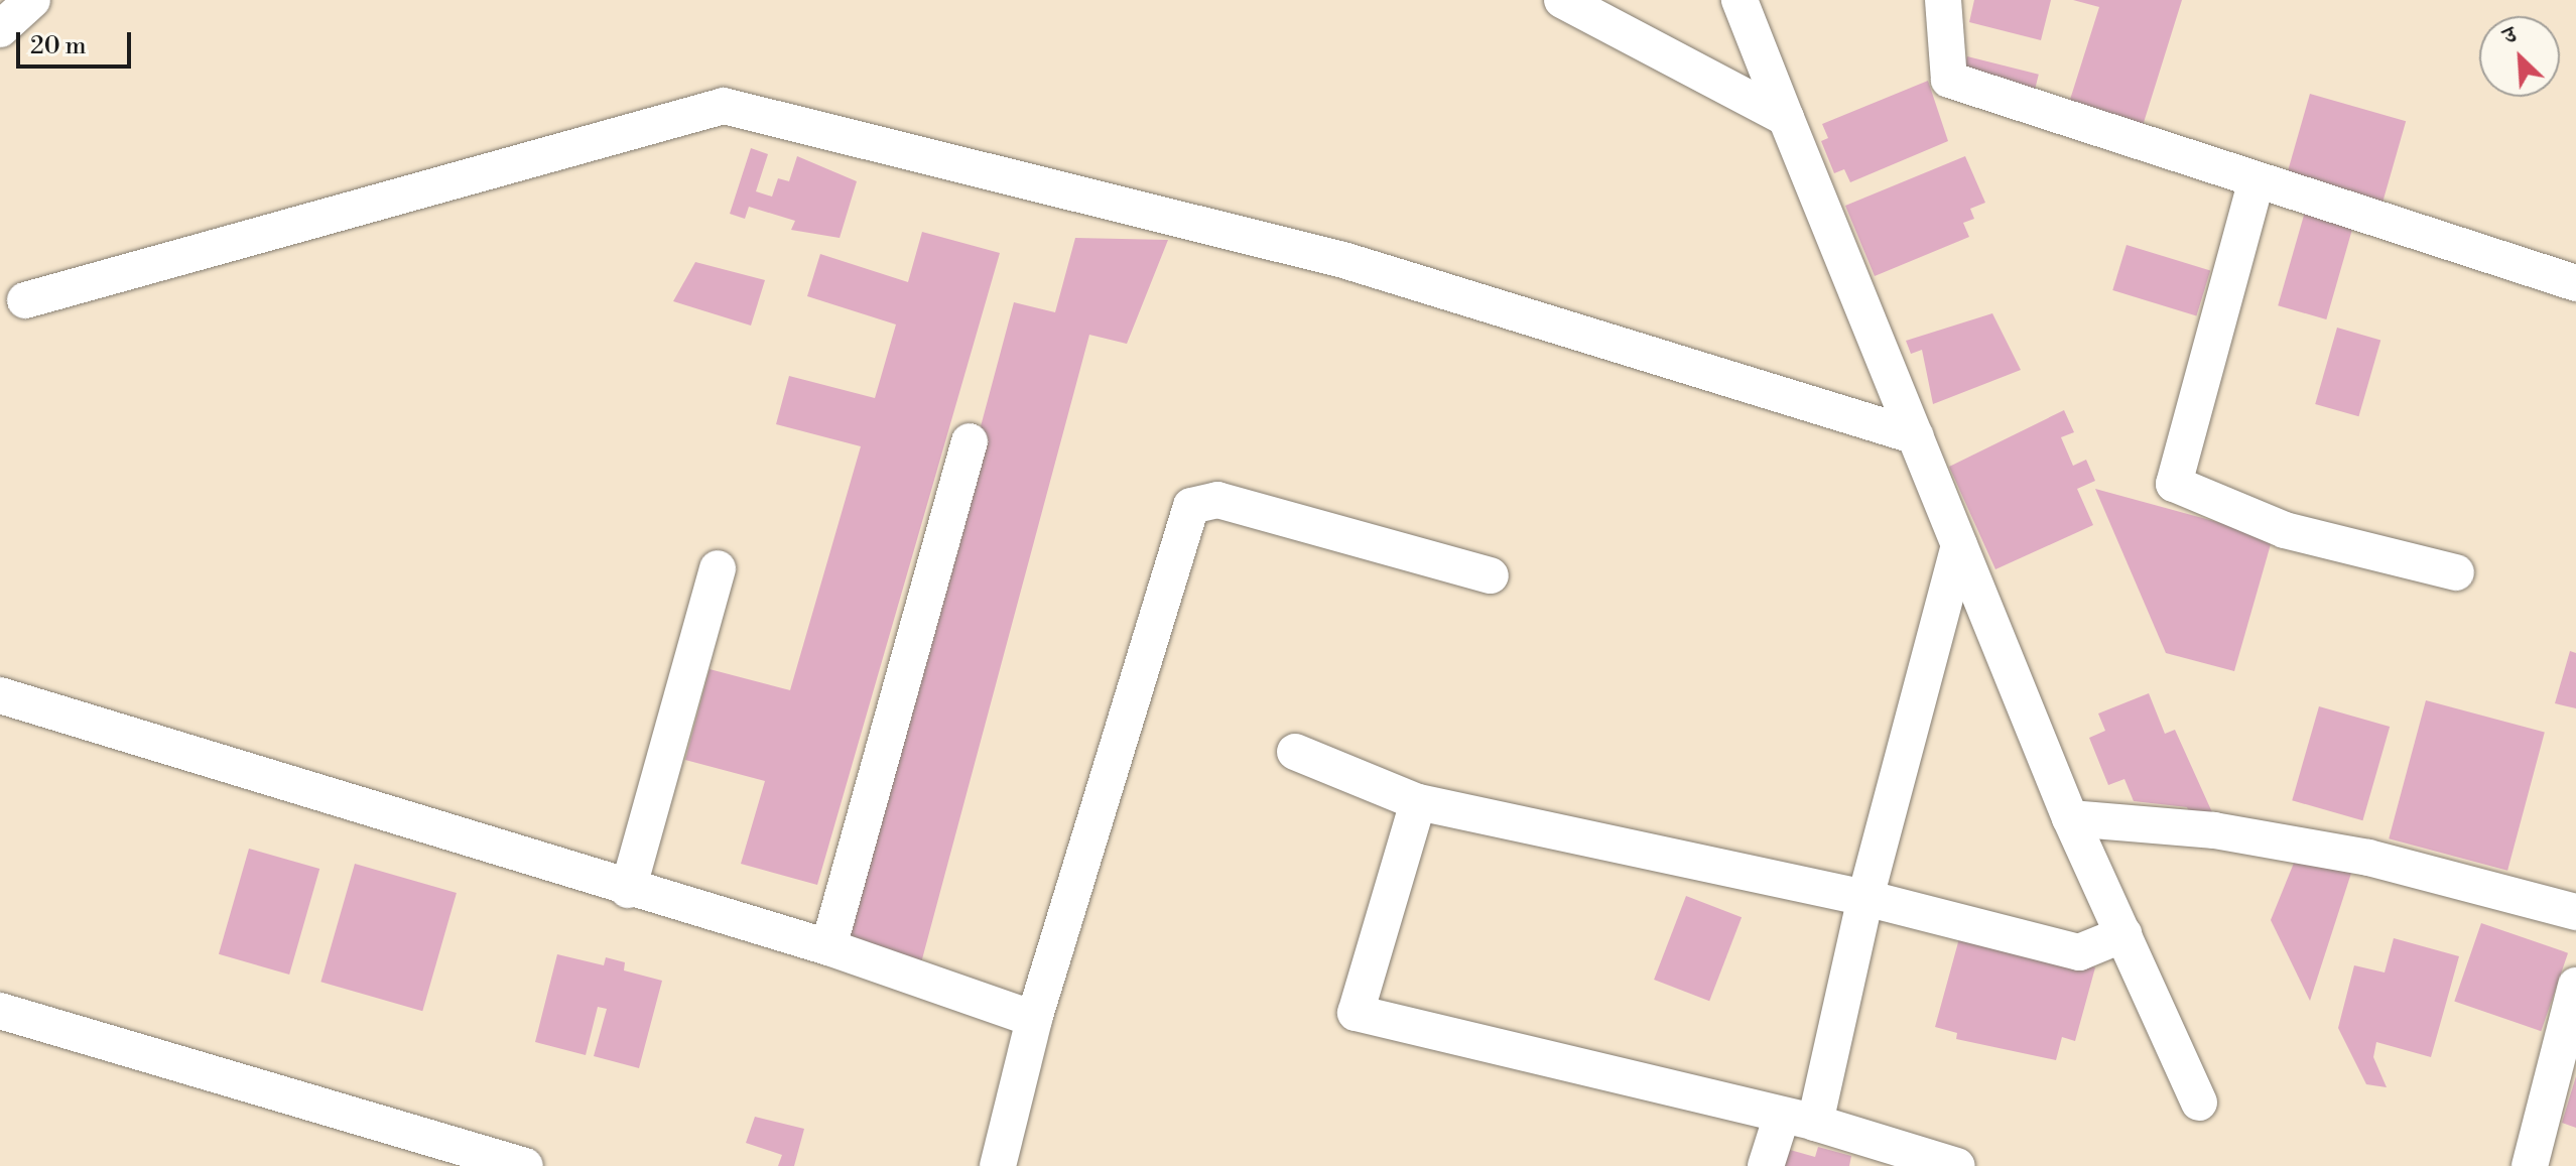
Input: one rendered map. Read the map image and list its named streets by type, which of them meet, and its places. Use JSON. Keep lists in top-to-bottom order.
{
  "scale_bar": "20 m",
  "north": "top left"
}
